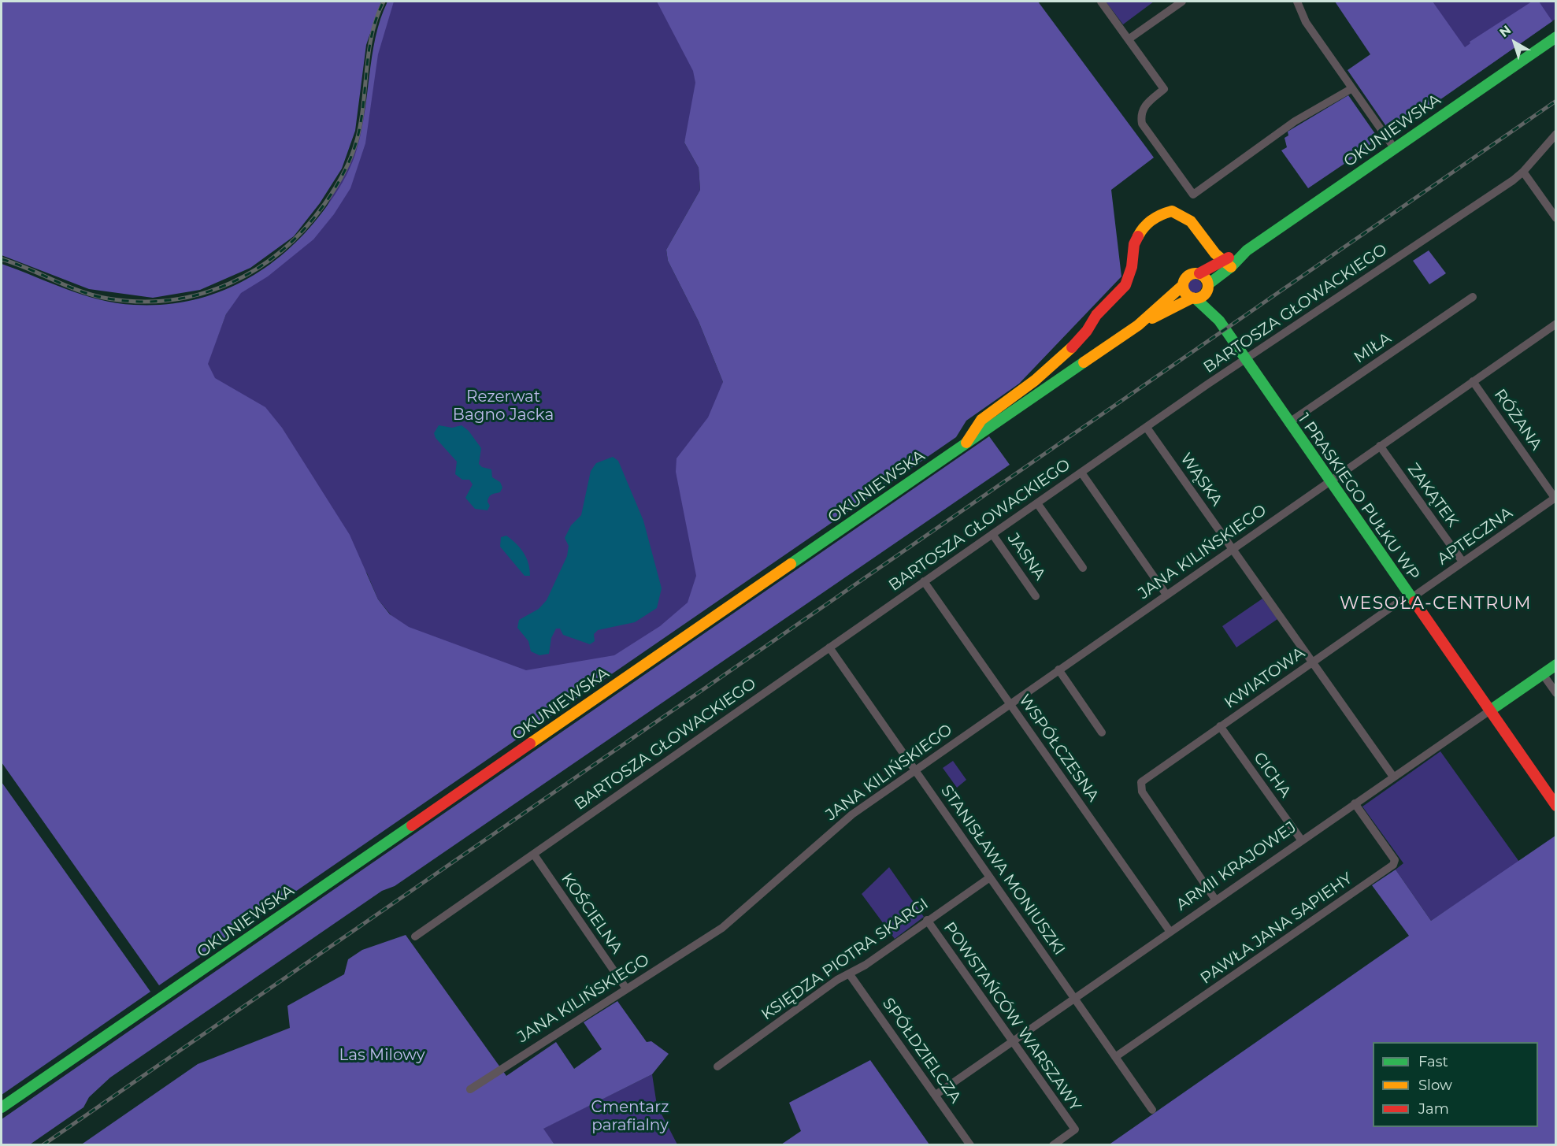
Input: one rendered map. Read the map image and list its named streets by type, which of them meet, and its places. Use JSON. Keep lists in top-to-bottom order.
{
  "streets": {
    "main road": ["OKUNIEWSKA", "1 PRASKIEGO PUŁKU WP", "ARMII KRAJOWEJ"],
    "street": [
      "BARTOSZA GŁOWACKIEGO",
      "MIŁA",
      "RÓŻANA",
      "WĄSKA",
      "ZAKĄTEK",
      "APTECZNA",
      "JANA KILIŃSKIEGO",
      "JASNA",
      "KWIATOWA",
      "WSPÓŁCZESNA",
      "CICHA",
      "STANISŁAWA MONIUSZKI",
      "KOŚCIELNA",
      "PAWŁA JANA SAPIEHY",
      "KSIĘDZA PIOTRA SKARGI",
      "POWSTAŃCÓW WARSZAWY",
      "SPÓŁDZIELCZA"
    ]
  },
  "crossings": [
    ["OKUNIEWSKA", "1 PRASKIEGO PUŁKU WP"],
    ["BARTOSZA GŁOWACKIEGO", "WĄSKA"],
    ["BARTOSZA GŁOWACKIEGO", "1 PRASKIEGO PUŁKU WP"],
    ["BARTOSZA GŁOWACKIEGO", "JASNA"],
    ["BARTOSZA GŁOWACKIEGO", "WSPÓŁCZESNA"],
    ["BARTOSZA GŁOWACKIEGO", "STANISŁAWA MONIUSZKI"],
    ["BARTOSZA GŁOWACKIEGO", "KOŚCIELNA"],
    ["MIŁA", "1 PRASKIEGO PUŁKU WP"],
    ["RÓŻANA", "APTECZNA"],
    ["RÓŻANA", "JANA KILIŃSKIEGO"],
    ["WĄSKA", "JANA KILIŃSKIEGO"],
    ["WĄSKA", "KWIATOWA"],
    ["WĄSKA", "ARMII KRAJOWEJ"],
    ["ZAKĄTEK", "APTECZNA"],
    ["ZAKĄTEK", "JANA KILIŃSKIEGO"],
    ["1 PRASKIEGO PUŁKU WP", "APTECZNA"],
    ["1 PRASKIEGO PUŁKU WP", "JANA KILIŃSKIEGO"],
    ["1 PRASKIEGO PUŁKU WP", "KWIATOWA"],
    ["1 PRASKIEGO PUŁKU WP", "ARMII KRAJOWEJ"],
    ["APTECZNA", "KWIATOWA"],
    ["JANA KILIŃSKIEGO", "WSPÓŁCZESNA"],
    ["JANA KILIŃSKIEGO", "STANISŁAWA MONIUSZKI"],
    ["JANA KILIŃSKIEGO", "KOŚCIELNA"],
    ["KWIATOWA", "CICHA"],
    ["KWIATOWA", "ARMII KRAJOWEJ"],
    ["WSPÓŁCZESNA", "ARMII KRAJOWEJ"],
    ["CICHA", "ARMII KRAJOWEJ"],
    ["ARMII KRAJOWEJ", "STANISŁAWA MONIUSZKI"],
    ["ARMII KRAJOWEJ", "PAWŁA JANA SAPIEHY"],
    ["ARMII KRAJOWEJ", "POWSTAŃCÓW WARSZAWY"],
    ["ARMII KRAJOWEJ", "SPÓŁDZIELCZA"],
    ["STANISŁAWA MONIUSZKI", "PAWŁA JANA SAPIEHY"],
    ["STANISŁAWA MONIUSZKI", "KSIĘDZA PIOTRA SKARGI"],
    ["KSIĘDZA PIOTRA SKARGI", "POWSTAŃCÓW WARSZAWY"],
    ["KSIĘDZA PIOTRA SKARGI", "SPÓŁDZIELCZA"]
  ],
  "districts": ["WESOŁA-CENTRUM"],
  "parks": ["Rezerwat Bagno Jacka", "Las Milowy", "Cmentarz parafialny"],
  "legend": ["Fast", "Slow", "Jam"],
  "north": "top left"
}
